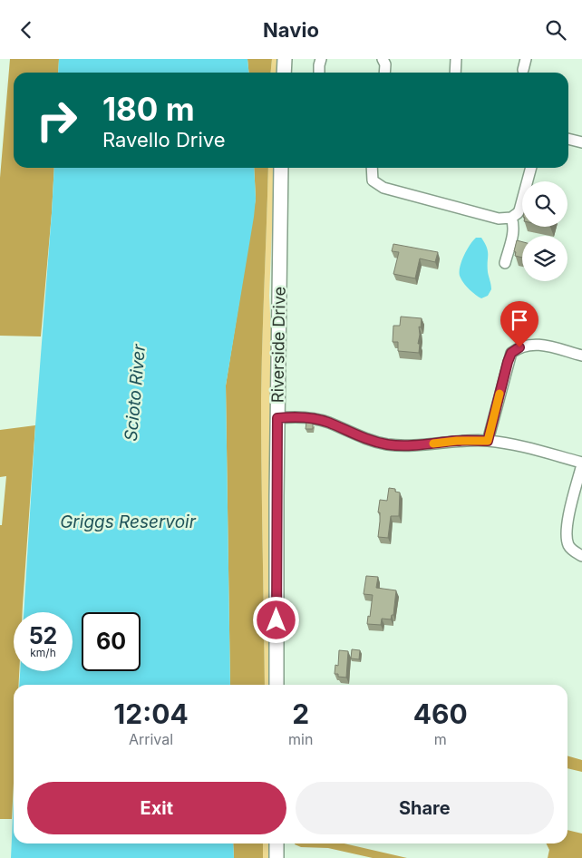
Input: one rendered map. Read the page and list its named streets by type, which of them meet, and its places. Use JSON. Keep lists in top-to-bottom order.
{
  "streets": {
    "main road": ["Riverside Drive"]
  },
  "water": ["Scioto River", "Griggs Reservoir"],
  "page": {
    "header": "Navio",
    "turn": ["180 m", "Ravello Drive"],
    "speed": "52 km/h",
    "limit": "60",
    "eta": [
      "12:04",
      "Arrival",
      "2",
      "min",
      "460",
      "m"
    ],
    "buttons": ["Exit", "Share"]
  }
}
